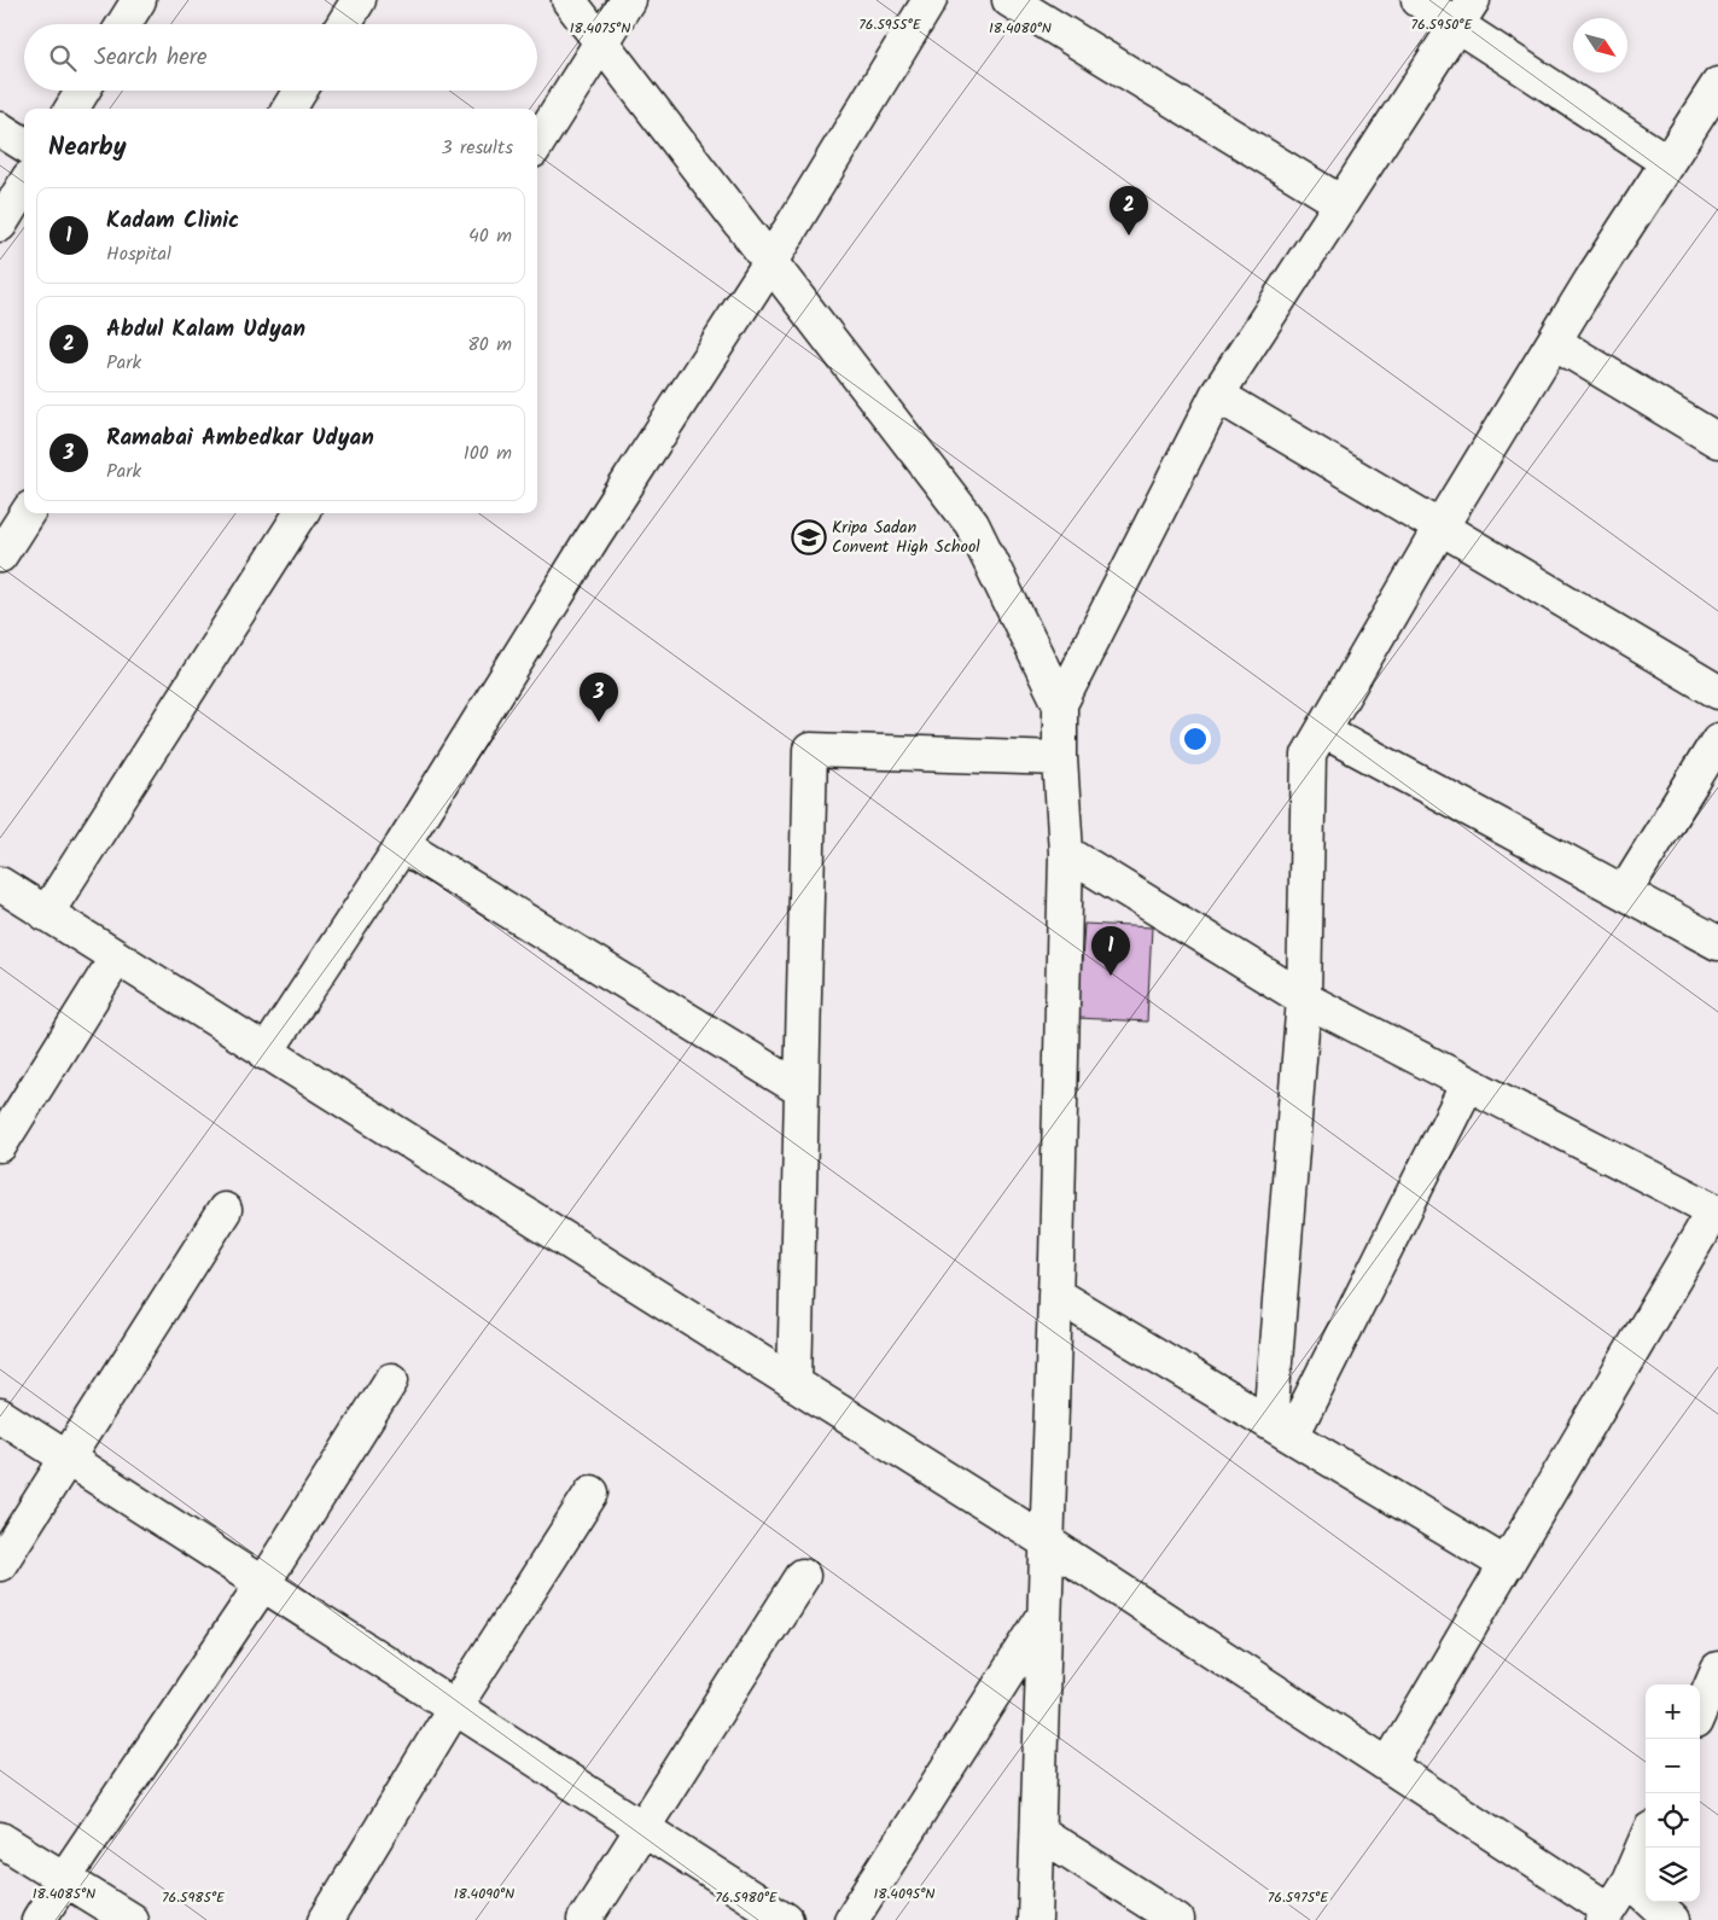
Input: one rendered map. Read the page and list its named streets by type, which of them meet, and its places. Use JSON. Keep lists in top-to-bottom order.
{
  "places": {
    "school or university": ["Kripa Sadan Convent High School"]
  },
  "north": "bottom right",
  "page": {
    "search": "Search here",
    "heading": ["Nearby", "3 results"],
    "pins": ["2", "3", "1"],
    "list": [
      {
        "mark": "1",
        "name": "Kadam Clinic",
        "note": "Hospital",
        "value": "40 m"
      },
      {
        "mark": "2",
        "name": "Abdul Kalam Udyan",
        "note": "Park",
        "value": "80 m"
      },
      {
        "mark": "3",
        "name": "Ramabai Ambedkar Udyan",
        "note": "Park",
        "value": "100 m"
      }
    ],
    "map_buttons": ["+", "−"]
  },
  "coordinates": [
    "76.5950°E",
    "76.5955°E",
    "18.4075°N",
    "18.4080°N",
    "18.4085°N",
    "18.4090°N",
    "18.4095°N",
    "76.5985°E",
    "76.5980°E",
    "76.5975°E"
  ]
}
